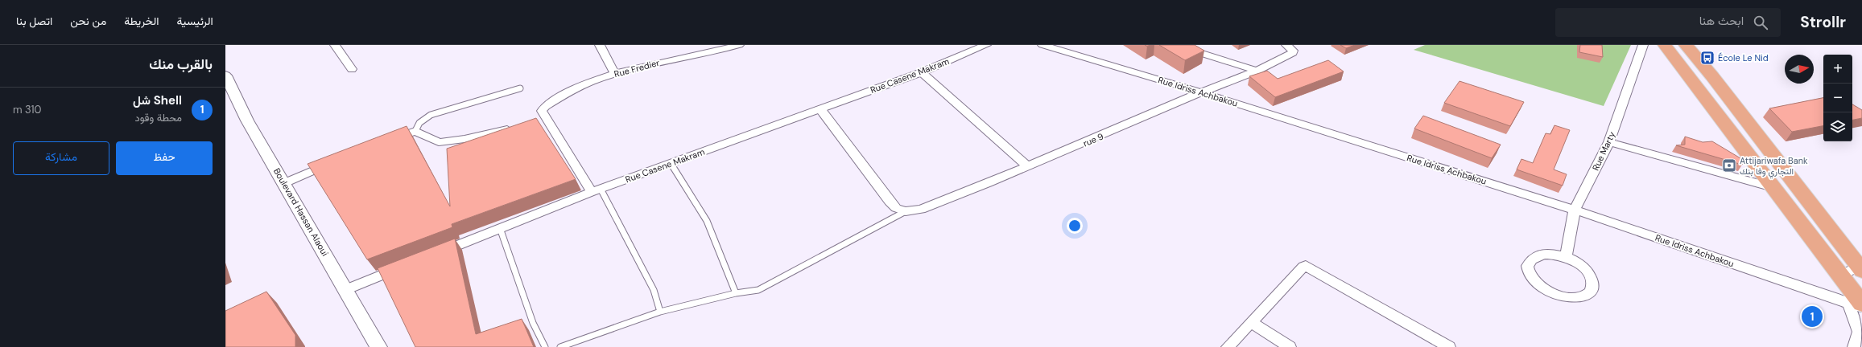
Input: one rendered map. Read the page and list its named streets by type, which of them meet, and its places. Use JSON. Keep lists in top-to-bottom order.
{
  "streets": {
    "street": [
      "Rue Fredier",
      "Rue Casene Makram",
      "Rue Idriss Achbakou",
      "rue 9",
      "Rue Marty",
      "Boulevard Hassan Alaoui"
    ]
  },
  "crossings": [
    ["Rue Idriss Achbakou", "rue 9"],
    ["Rue Idriss Achbakou", "Rue Marty"]
  ],
  "places": {
    "bus stop": ["École Le Nid"],
    "bank": ["Attijariwafa Bank التجاري وفا بنك"]
  },
  "north": "right",
  "page": {
    "header": "Strollr",
    "search": "ابحث هنا",
    "nav": [
      "الرئيسية",
      "الخريطة",
      "من نحن",
      "اتصل بنا"
    ],
    "heading": "بالقرب منك",
    "map_buttons": ["+", "−"],
    "list": [
      {
        "mark": "1",
        "name": "Shell شل",
        "note": "محطة وقود",
        "value": "310 m"
      }
    ],
    "buttons": ["حفظ", "مشاركة"],
    "pins": "1"
  }
}
